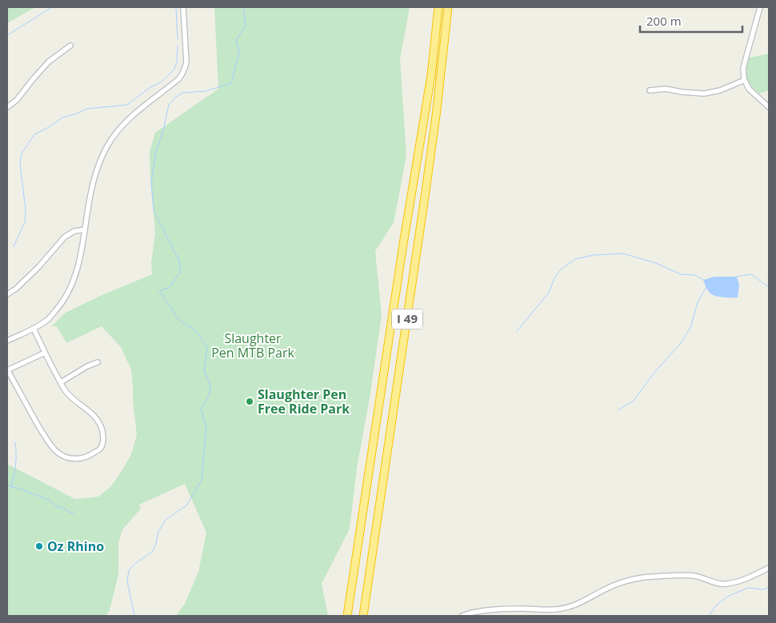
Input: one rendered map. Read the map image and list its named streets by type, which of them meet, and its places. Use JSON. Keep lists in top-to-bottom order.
{
  "streets": {
    "highway": ["I 49"]
  },
  "parks": ["Slaughter Pen MTB Park"],
  "places": ["Slaughter Pen Free Ride Park", "Oz Rhino"],
  "scale_bar": "200 m"
}
